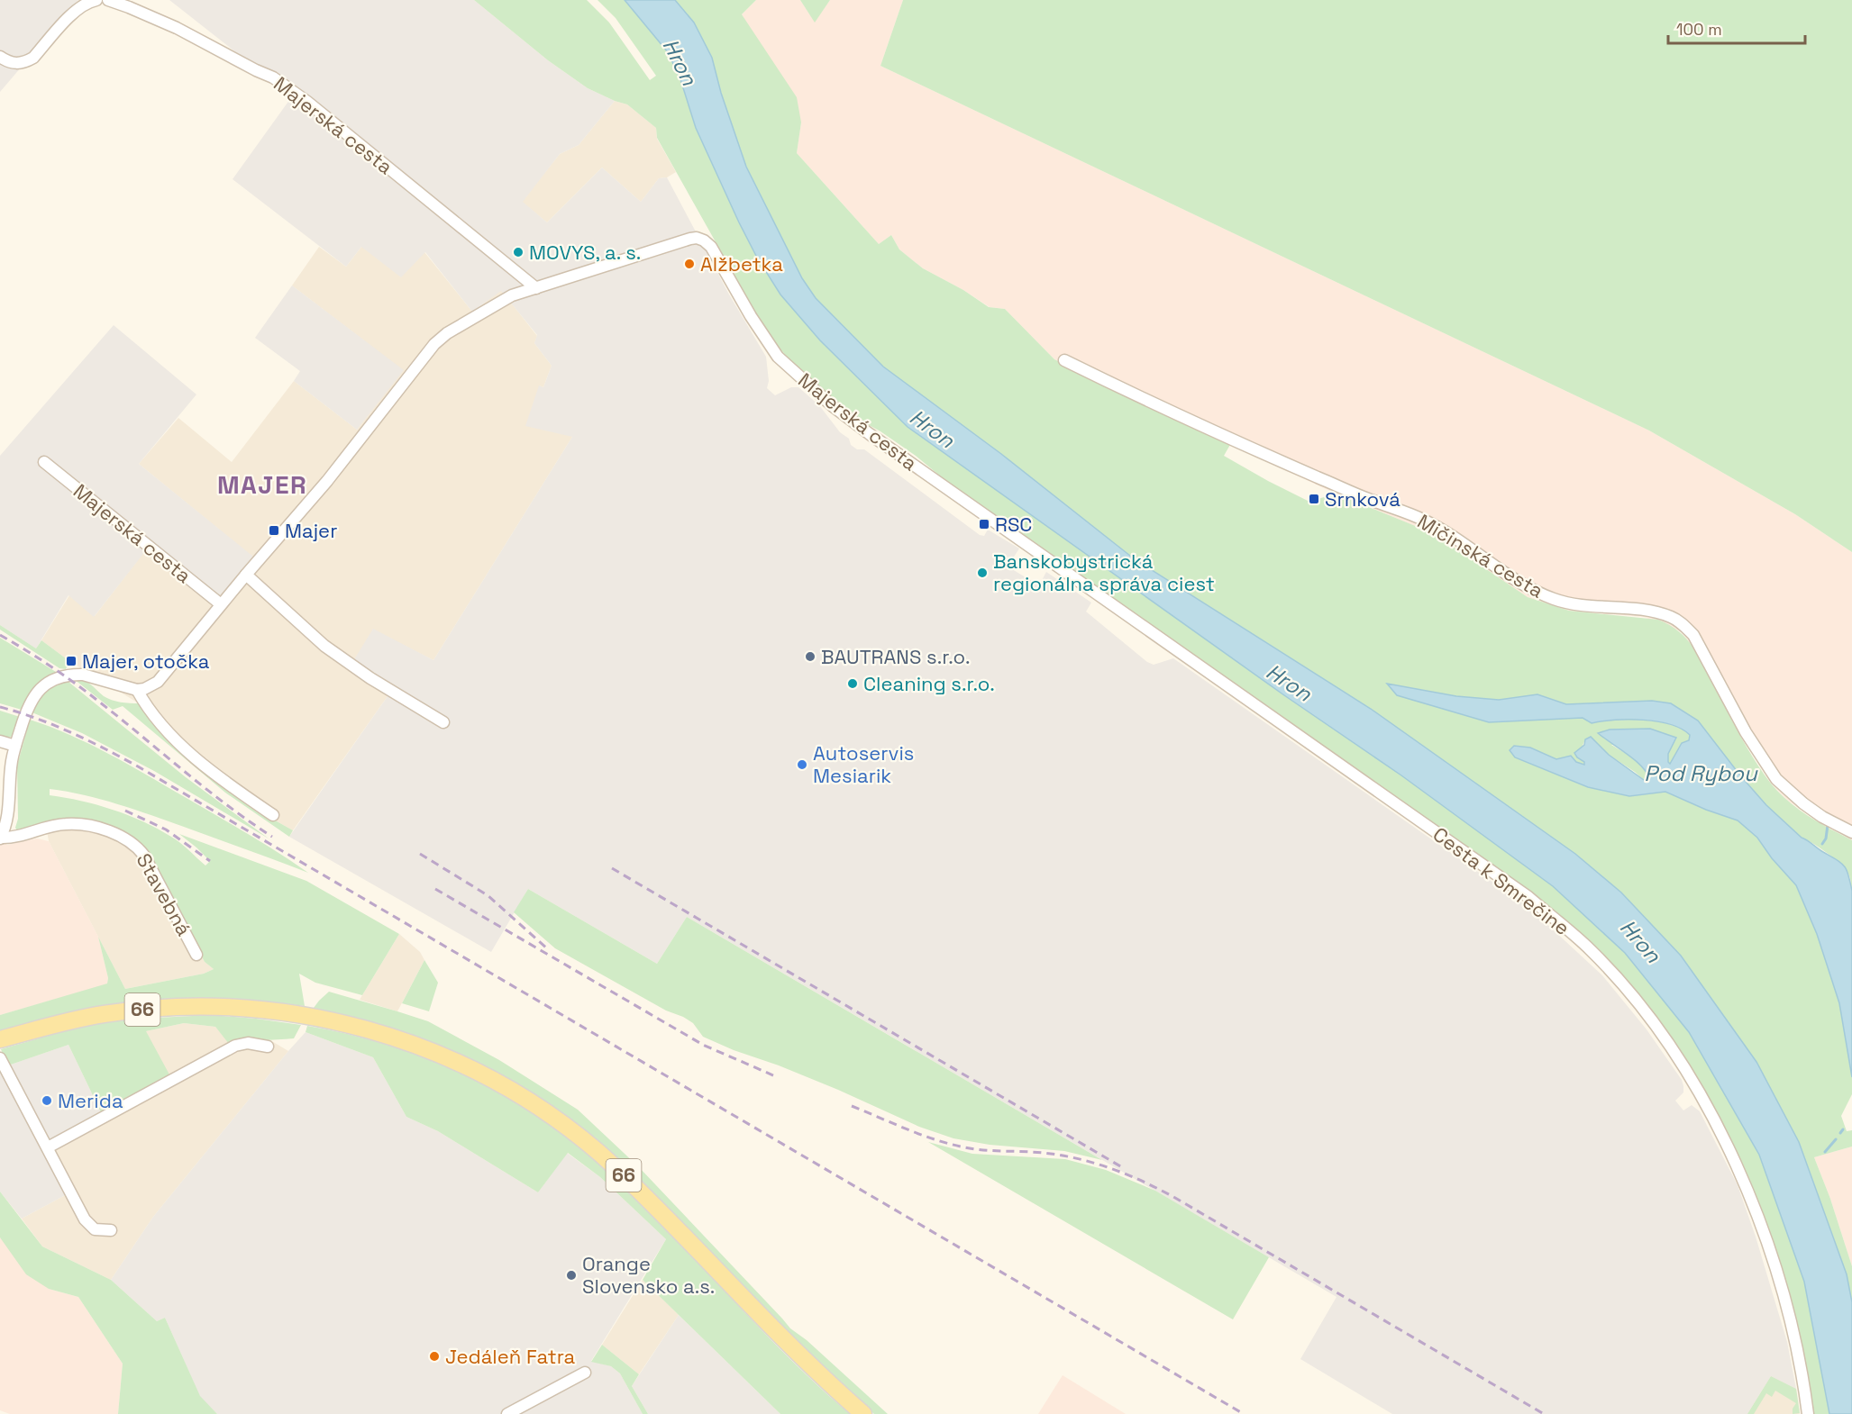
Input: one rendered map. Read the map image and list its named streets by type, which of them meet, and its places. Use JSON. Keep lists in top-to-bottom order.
{
  "streets": {
    "main road": ["66"],
    "street": [
      "Majerská cesta",
      "Mičinská cesta",
      "Cesta k Smrečine",
      "Stavebná"
    ]
  },
  "crossings": [
    ["Majerská cesta", "Cesta k Smrečine"],
    ["Majerská cesta", "Stavebná"]
  ],
  "districts": ["MAJER"],
  "water": ["Hron", "Pod Rybou"],
  "places": {
    "other": [
      "MOVYS, a. s.",
      "Alžbetka",
      "Banskobystrická regionálna správa ciest",
      "BAUTRANS s.r.o.",
      "Cleaning s.r.o.",
      "Autoservis Mesiarik",
      "Merida",
      "Orange Slovensko a.s.",
      "Jedáleň Fatra"
    ],
    "transit": [
      "Srnková",
      "RSC",
      "Majer",
      "Majer, otočka"
    ]
  },
  "scale_bar": "100 m"
}
